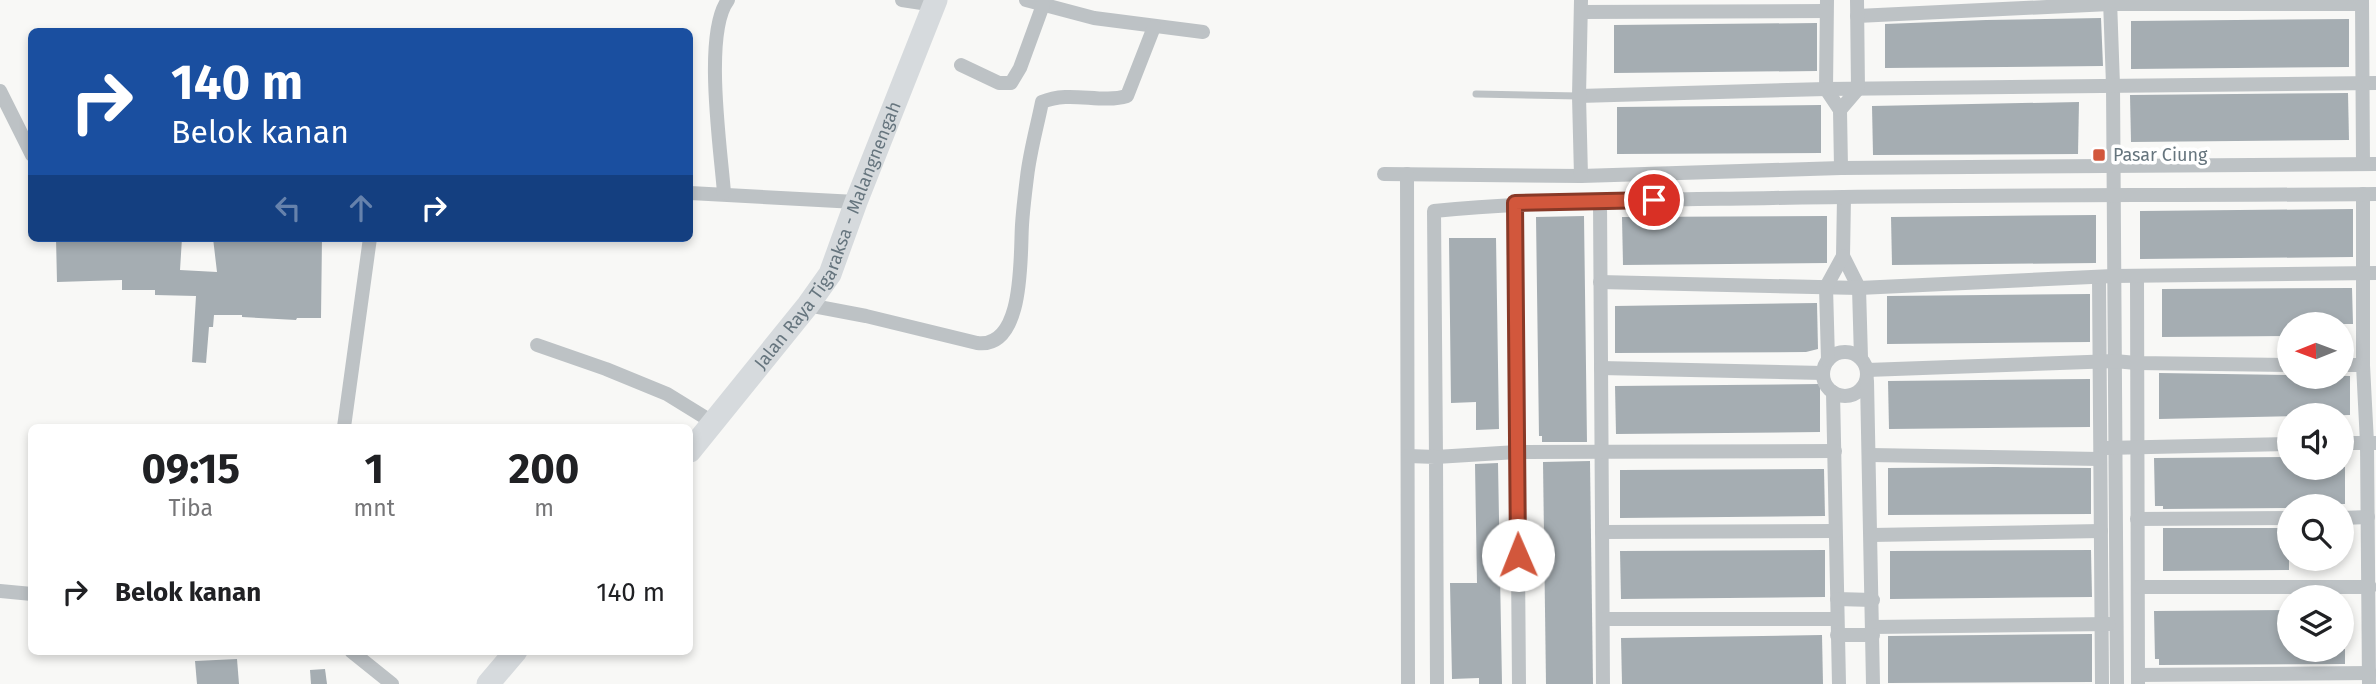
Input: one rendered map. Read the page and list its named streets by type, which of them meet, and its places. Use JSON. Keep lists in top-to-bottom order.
{
  "streets": {
    "main road": ["Jalan Raya Tigaraksa - Malangnengah"]
  },
  "places": {
    "transit": ["Pasar Ciung"]
  },
  "north": "left",
  "page": {
    "turn": ["140 m", "Belok kanan"],
    "eta": [
      "09:15",
      "Tiba",
      "1",
      "mnt",
      "200",
      "m"
    ],
    "list": [
      {
        "name": "Belok kanan",
        "value": "140 m"
      }
    ]
  }
}
